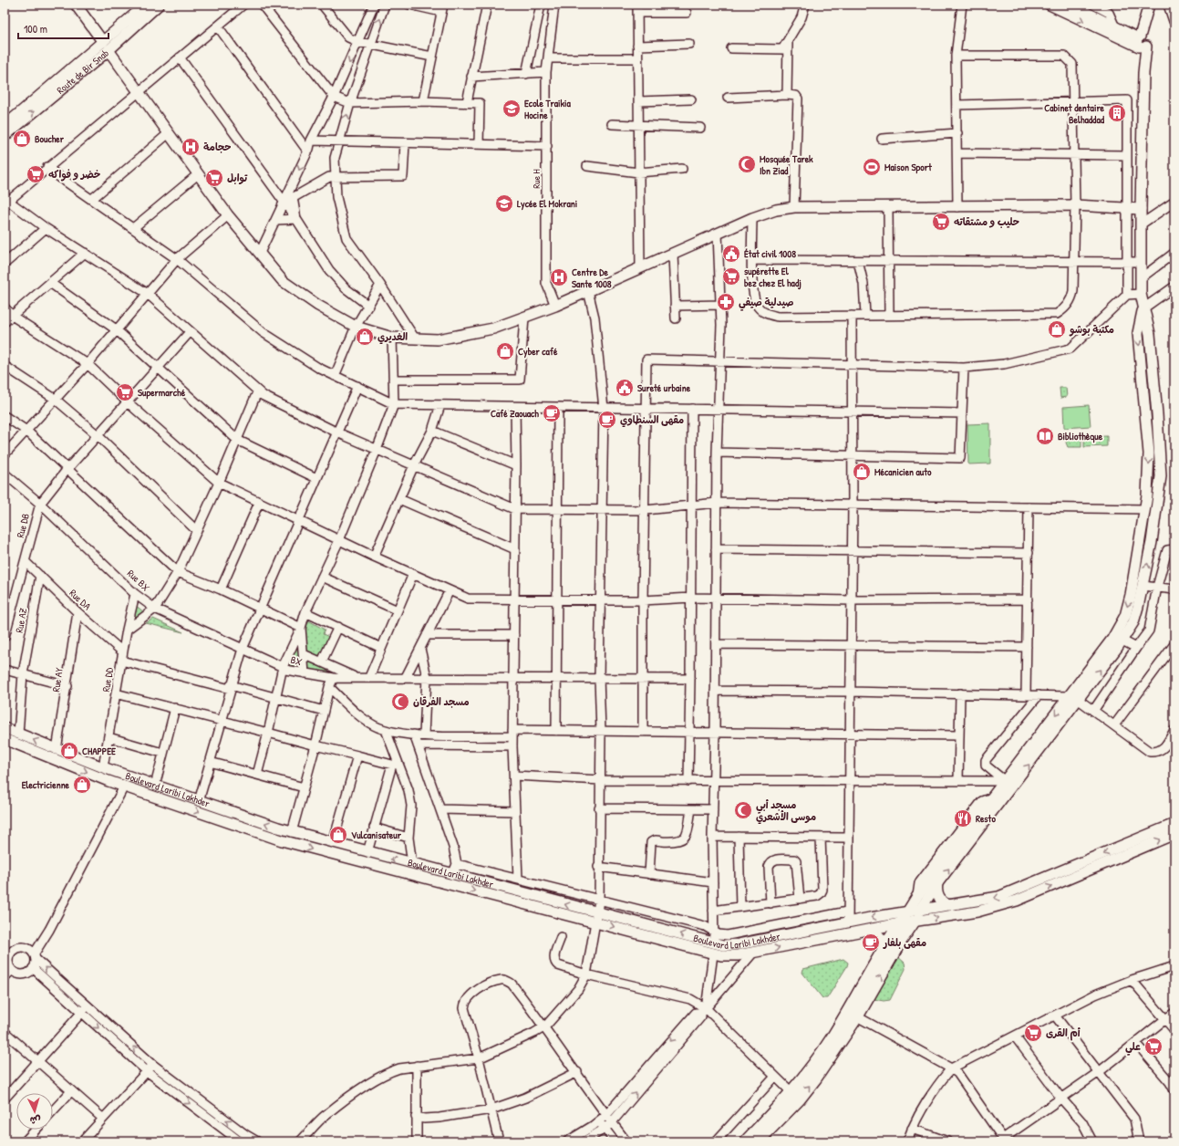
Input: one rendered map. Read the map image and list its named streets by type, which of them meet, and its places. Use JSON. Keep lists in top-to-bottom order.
{
  "streets": {
    "main road": ["Route de Bir Snab", "Boulevard Laribi Lakhder"],
    "street": [
      "Rue H",
      "Rue DB",
      "Rue BX",
      "Rue DA",
      "Rue AZ",
      "BX",
      "Rue AY",
      "Rue DD"
    ]
  },
  "crossings": [
    ["Rue DB", "Rue BX"],
    ["Rue DB", "Rue DA"],
    ["Rue BX", "BX"],
    ["Rue BX", "Rue DD"],
    ["Rue DA", "Rue AZ"],
    ["Rue DA", "Rue AY"],
    ["Rue DA", "Rue DD"],
    ["Rue AZ", "Boulevard Laribi Lakhder"],
    ["Rue AY", "Boulevard Laribi Lakhder"],
    ["Rue DD", "Boulevard Laribi Lakhder"]
  ],
  "places": {
    "school or university": ["Ecole Traikia Hocine", "Lycée El Mokrani"],
    "building": ["Cabinet dentaire Belhaddad"],
    "shop": [
      "Boucher",
      "مكتبة بوشو",
      "الغديري",
      "Cyber café",
      "Mécanicien auto",
      "CHAPPEE",
      "Electricienne",
      "Vulcanisateur"
    ],
    "hospital": ["حجامة", "Centre De Sante 1008"],
    "mosque": ["Mosquée Tarek Ibn Ziad", "مسجد الفرقان", "مسجد أبي موسى الأشعري"],
    "sports": ["Maison Sport"],
    "supermarket": [
      "خضر و فواكه",
      "توابل",
      "حليب و مشتقاته",
      "supérette El bez chez El hadj",
      "Supermarché",
      "أم القرى",
      "علي"
    ],
    "public building": ["État civil 1008", "Sureté urbaine"],
    "pharmacy": ["صيدلية صيفي"],
    "cafe": ["Café Zaouach", "مقهى السنطاوي", "مقهى بلفار"],
    "library": ["Bibliothèque"],
    "restaurant": ["Resto"]
  },
  "scale_bar": "100 m",
  "north": "bottom"
}
